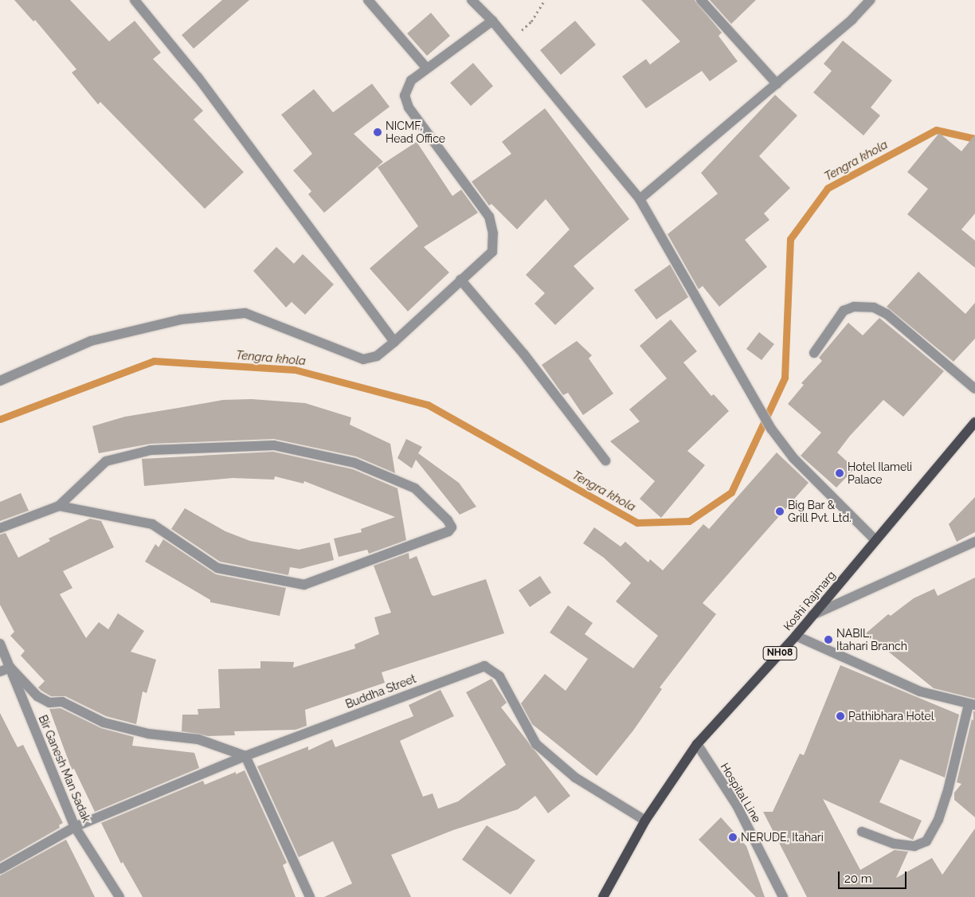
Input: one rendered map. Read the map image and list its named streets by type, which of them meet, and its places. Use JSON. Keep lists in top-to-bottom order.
{
  "streets": {
    "main road": ["Koshi Rajmarg", "NH08"],
    "street": ["Buddha Street", "Bir Ganesh Man Sadak", "Hospital Line"]
  },
  "crossings": [
    ["Koshi Rajmarg", "Buddha Street"],
    ["Koshi Rajmarg", "Hospital Line"],
    ["Buddha Street", "Bir Ganesh Man Sadak"]
  ],
  "water": ["Tengra khola"],
  "places": [
    "NICMF, Head Office",
    "Hotel Ilameli Palace",
    "Big Bar & Grill Pvt. Ltd.",
    "NABIL, Itahari Branch",
    "Pathibhara Hotel",
    "NERUDE, Itahari"
  ],
  "scale_bar": "20 m"
}
